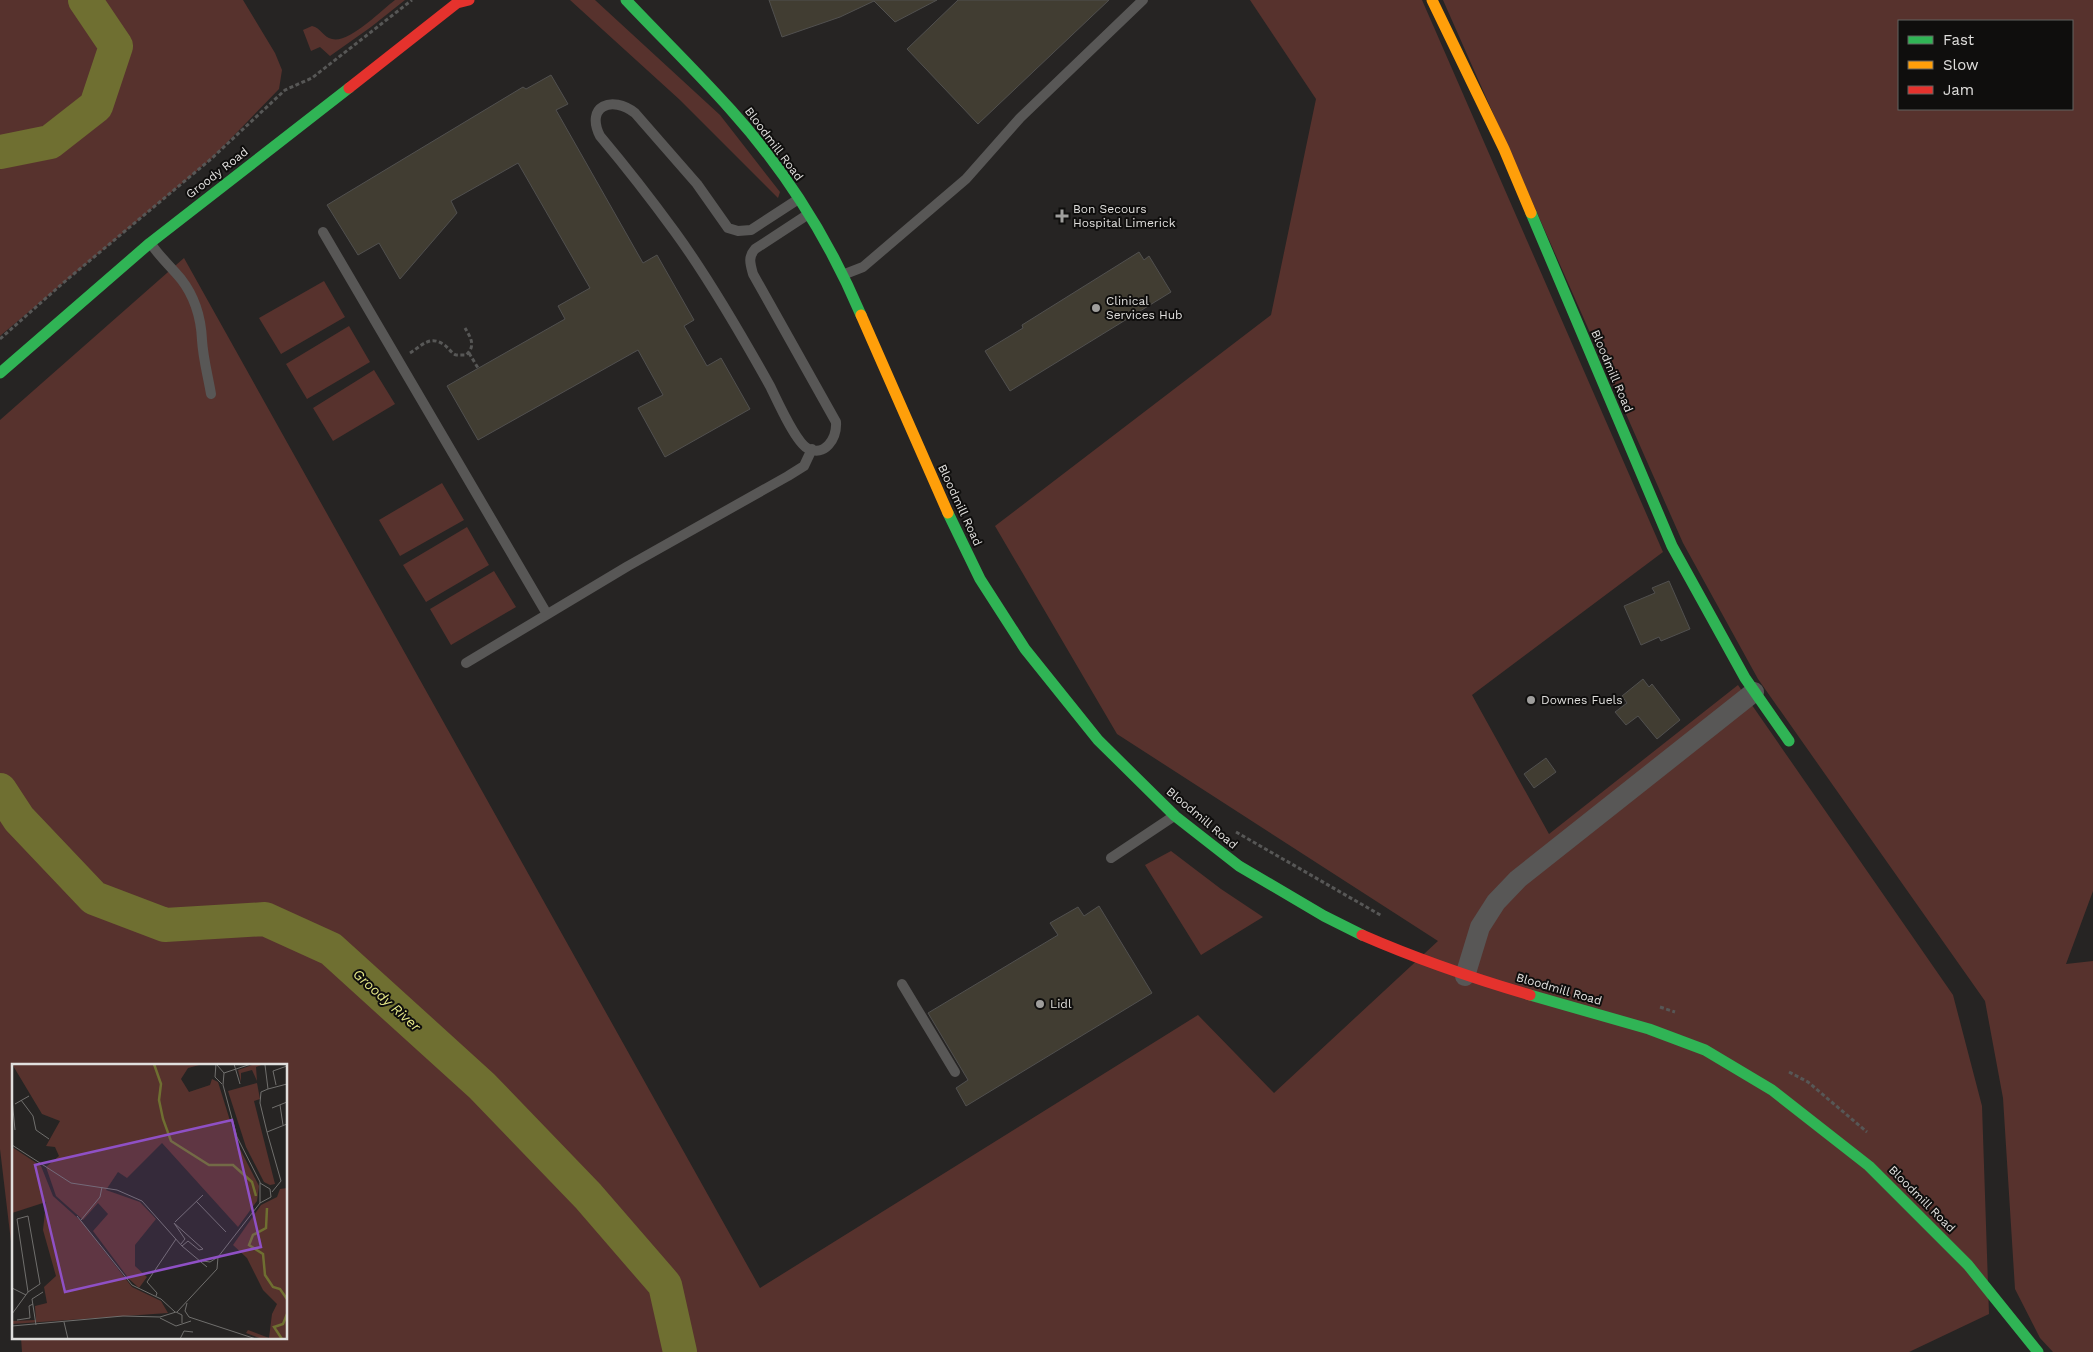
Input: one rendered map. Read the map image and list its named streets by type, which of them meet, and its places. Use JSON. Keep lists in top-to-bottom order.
{
  "streets": {
    "street": ["Bloodmill Road", "Groody Road"]
  },
  "water": ["Groody River"],
  "places": {
    "health": ["Bon Secours Hospital Limerick"],
    "other": ["Clinical Services Hub", "Downes Fuels", "Lidl"]
  },
  "legend": ["Fast", "Slow", "Jam"]
}
